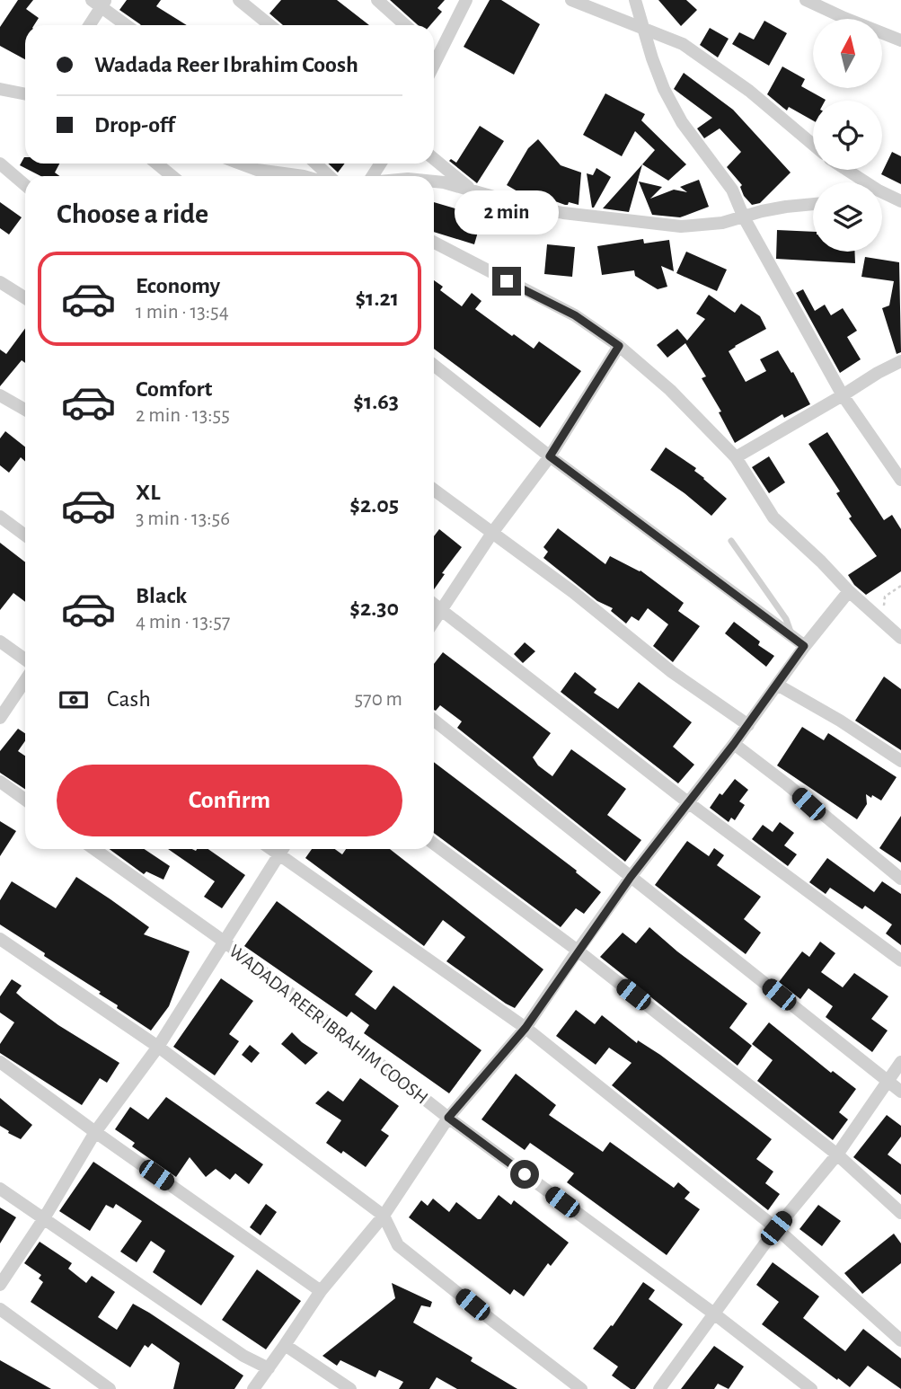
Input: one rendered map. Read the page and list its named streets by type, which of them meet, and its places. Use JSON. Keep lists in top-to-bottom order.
{
  "streets": {
    "street": ["WADADA REER IBRAHIM COOSH"]
  },
  "north": "top",
  "page": {
    "banner": ["Wadada Reer Ibrahim Coosh", "Drop-off"],
    "heading": "Choose a ride",
    "bubble": "2 min",
    "list": [
      {
        "name": "Economy",
        "note": "1 min · 13:54",
        "value": "$1.21"
      },
      {
        "name": "Comfort",
        "note": "2 min · 13:55",
        "value": "$1.63"
      },
      {
        "name": "XL",
        "note": "3 min · 13:56",
        "value": "$2.05"
      },
      {
        "name": "Black",
        "note": "4 min · 13:57",
        "value": "$2.30"
      }
    ],
    "pay": ["Cash", "570 m"],
    "buttons": "Confirm"
  }
}
